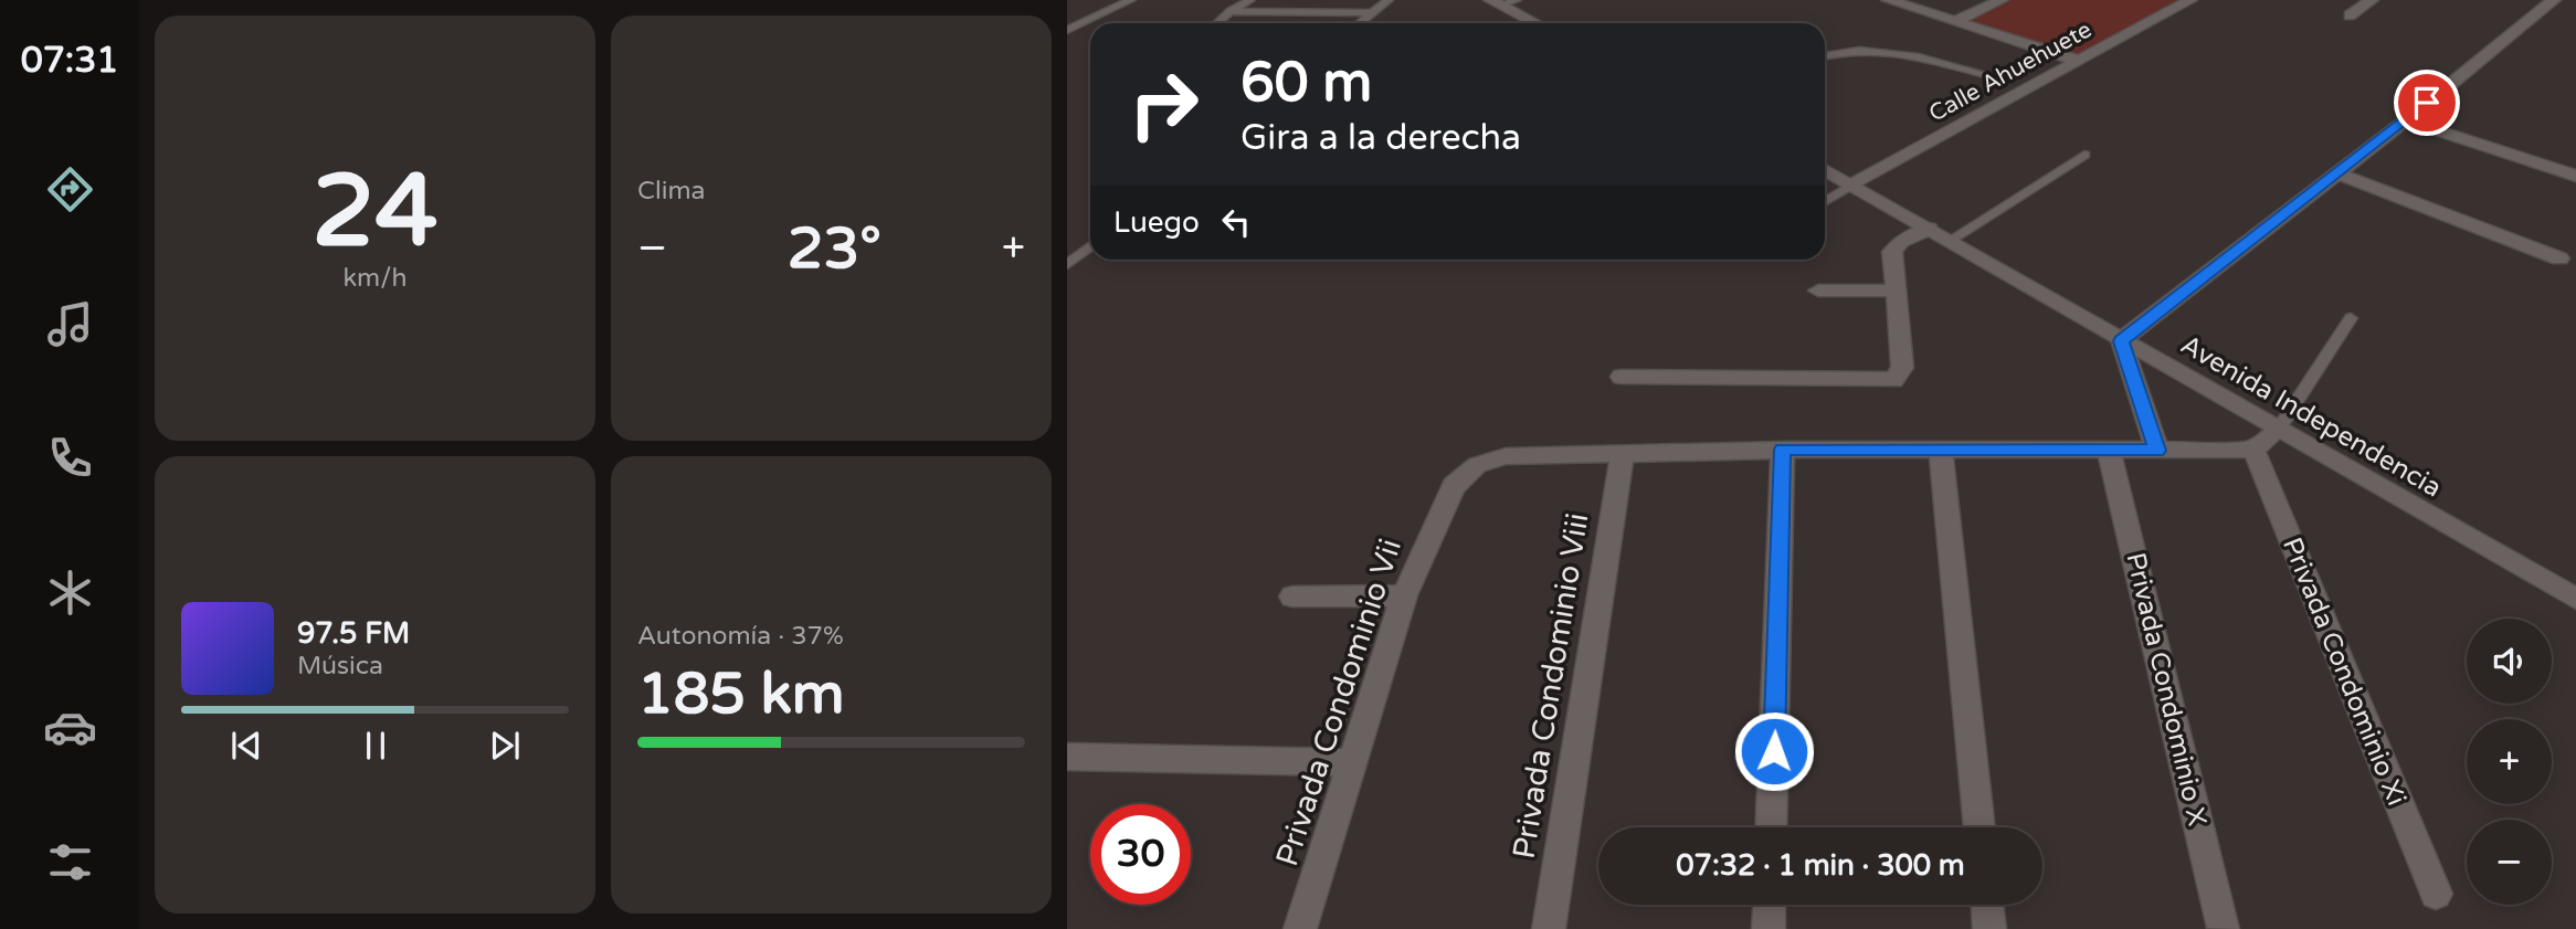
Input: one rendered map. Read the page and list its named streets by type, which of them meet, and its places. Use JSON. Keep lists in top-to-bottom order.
{
  "streets": {
    "street": [
      "Calle Ahuehuete",
      "Avenida Independencia",
      "Privada Condominio Xi",
      "Privada Condominio Viii",
      "Privada Condominio X",
      "Privada Condominio Vii"
    ]
  },
  "crossings": [
    ["Calle Ahuehuete", "Avenida Independencia"],
    ["Privada Condominio Viii", "Privada Condominio Vii"]
  ],
  "page": {
    "tabs": "07:31",
    "tile": [
      ["24", "km/h"],
      "Clima",
      ["Autonomía · 37%", "185 km"]
    ],
    "turn": ["60 m", "Gira a la derecha"],
    "then": "Luego",
    "heat": ["−", "23°", "+"],
    "song": ["97.5 FM", "Música"],
    "map_buttons": ["+", "−"],
    "limit": "30",
    "trip": "07:32 · 1 min · 300 m"
  }
}
